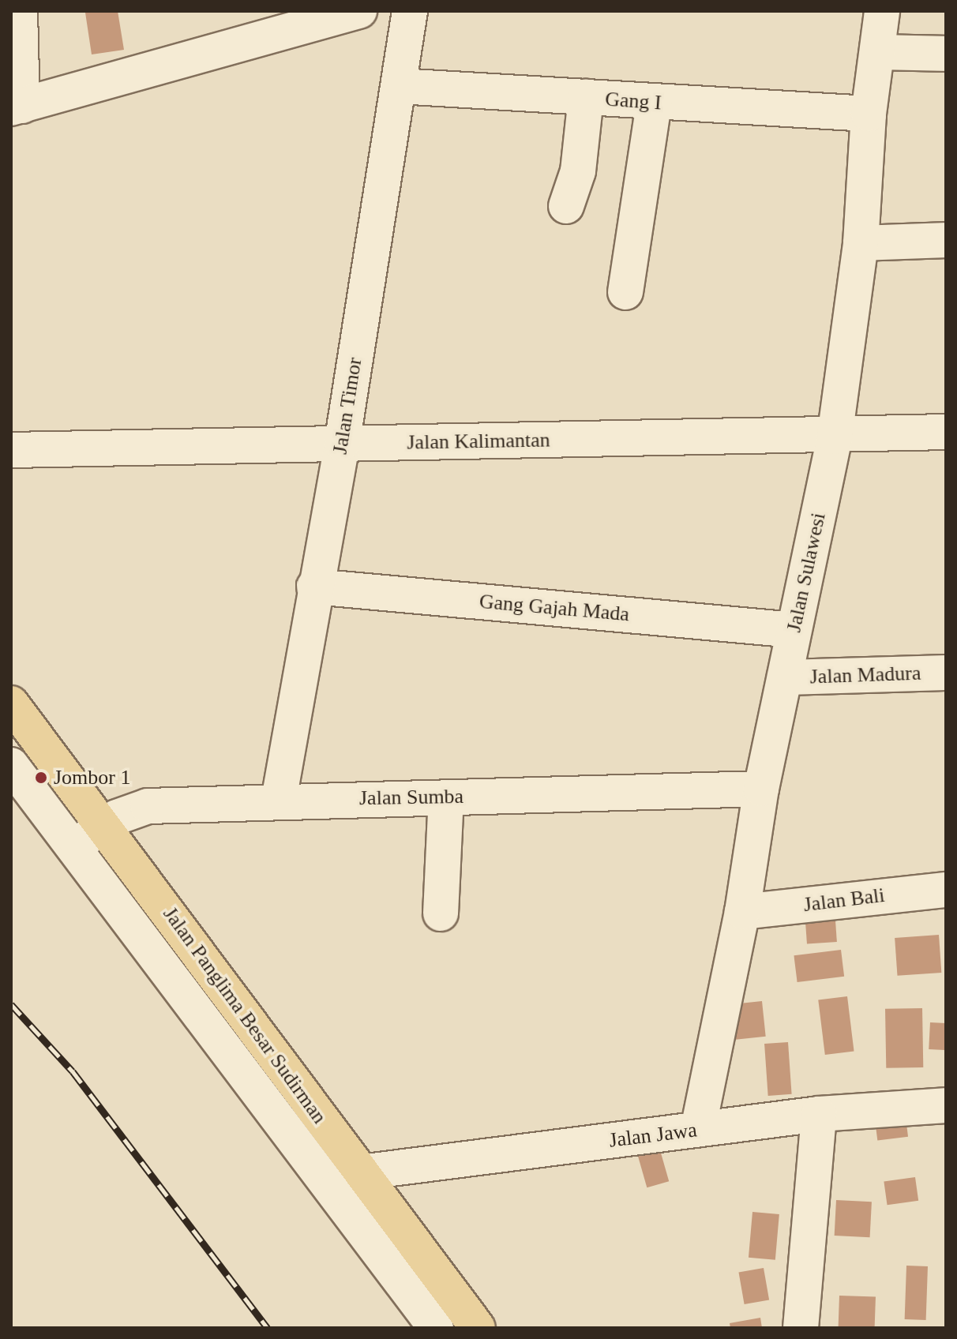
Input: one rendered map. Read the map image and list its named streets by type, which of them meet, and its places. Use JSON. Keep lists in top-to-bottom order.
{
  "streets": {
    "main road": ["Jalan Panglima Besar Sudirman"],
    "street": [
      "Gang I",
      "Jalan Timor",
      "Jalan Kalimantan",
      "Jalan Sulawesi",
      "Gang Gajah Mada",
      "Jalan Madura",
      "Jalan Sumba",
      "Jalan Bali",
      "Jalan Jawa"
    ]
  },
  "crossings": [
    ["Gang I", "Jalan Timor"],
    ["Gang I", "Jalan Sulawesi"],
    ["Jalan Timor", "Jalan Kalimantan"],
    ["Jalan Timor", "Gang Gajah Mada"],
    ["Jalan Timor", "Jalan Sumba"],
    ["Jalan Kalimantan", "Jalan Sulawesi"],
    ["Jalan Sulawesi", "Gang Gajah Mada"],
    ["Jalan Sulawesi", "Jalan Madura"],
    ["Jalan Sulawesi", "Jalan Sumba"],
    ["Jalan Sulawesi", "Jalan Bali"],
    ["Jalan Sulawesi", "Jalan Jawa"],
    ["Jalan Sumba", "Jalan Panglima Besar Sudirman"],
    ["Jalan Panglima Besar Sudirman", "Jalan Jawa"]
  ],
  "places": ["Jombor 1"]
}
